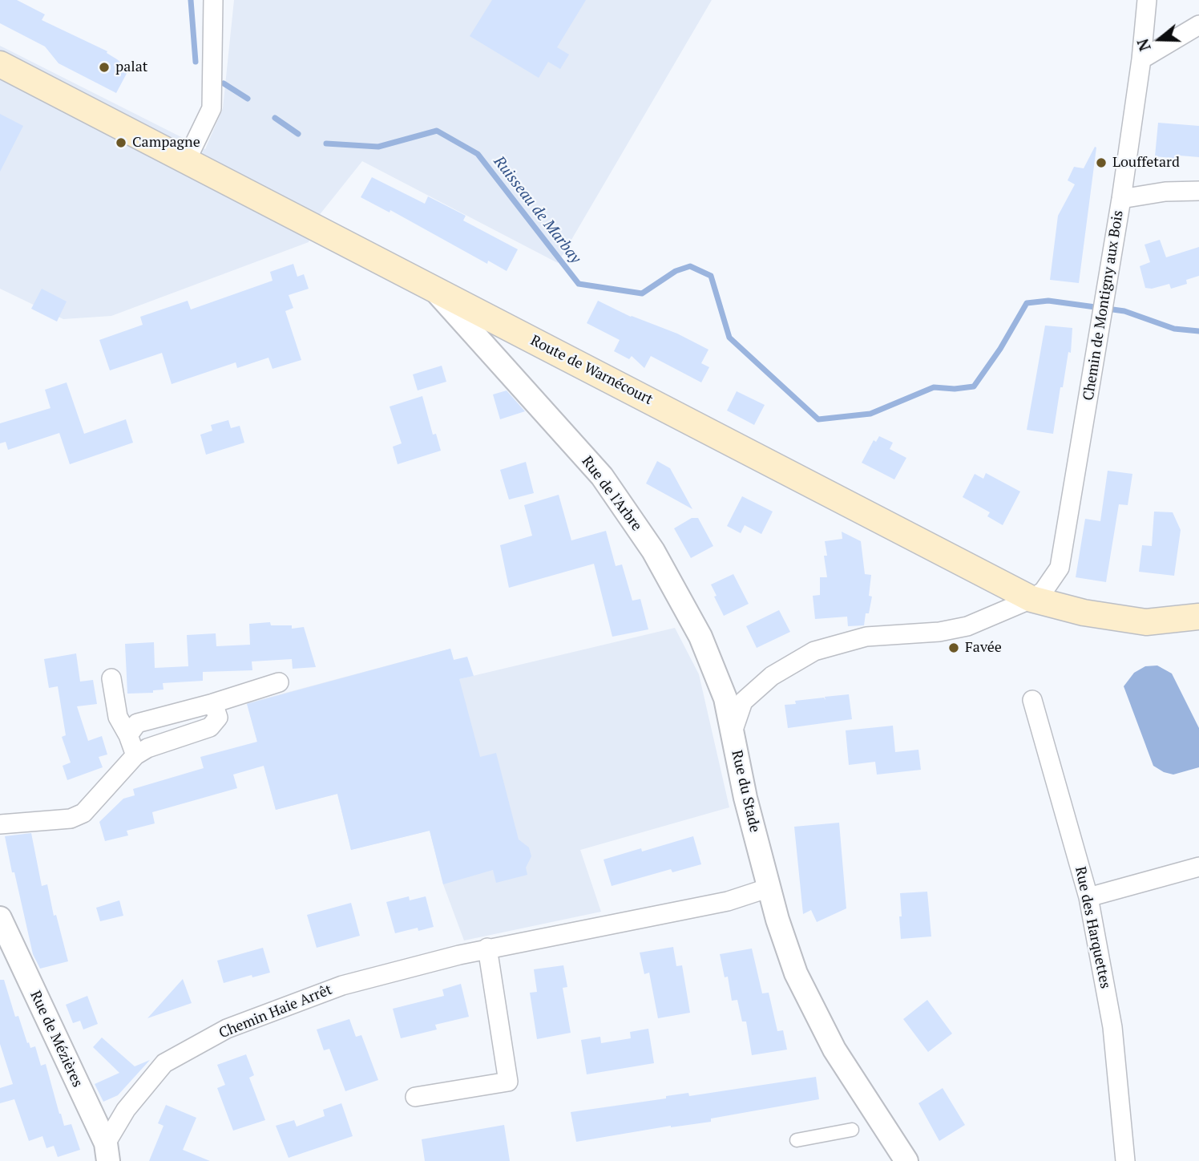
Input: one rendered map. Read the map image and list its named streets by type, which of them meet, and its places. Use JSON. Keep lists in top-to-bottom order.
{
  "streets": {
    "main road": ["Route de Warnécourt"],
    "street": [
      "Chemin de Montigny aux Bois",
      "Rue de l'Arbre",
      "Rue du Stade",
      "Rue des Harquettes",
      "Chemin Haie Arrêt",
      "Rue de Mézières"
    ]
  },
  "crossings": [
    ["Chemin de Montigny aux Bois", "Route de Warnécourt"],
    ["Chemin de Montigny aux Bois", "Rue du Stade"],
    ["Route de Warnécourt", "Rue de l'Arbre"],
    ["Route de Warnécourt", "Rue du Stade"],
    ["Rue de l'Arbre", "Rue du Stade"],
    ["Rue du Stade", "Chemin Haie Arrêt"],
    ["Chemin Haie Arrêt", "Rue de Mézières"]
  ],
  "water": ["Ruisseau de Marbay"],
  "places": [
    "palat",
    "Campagne",
    "Louffetard",
    "Favée"
  ],
  "north": "left"
}
